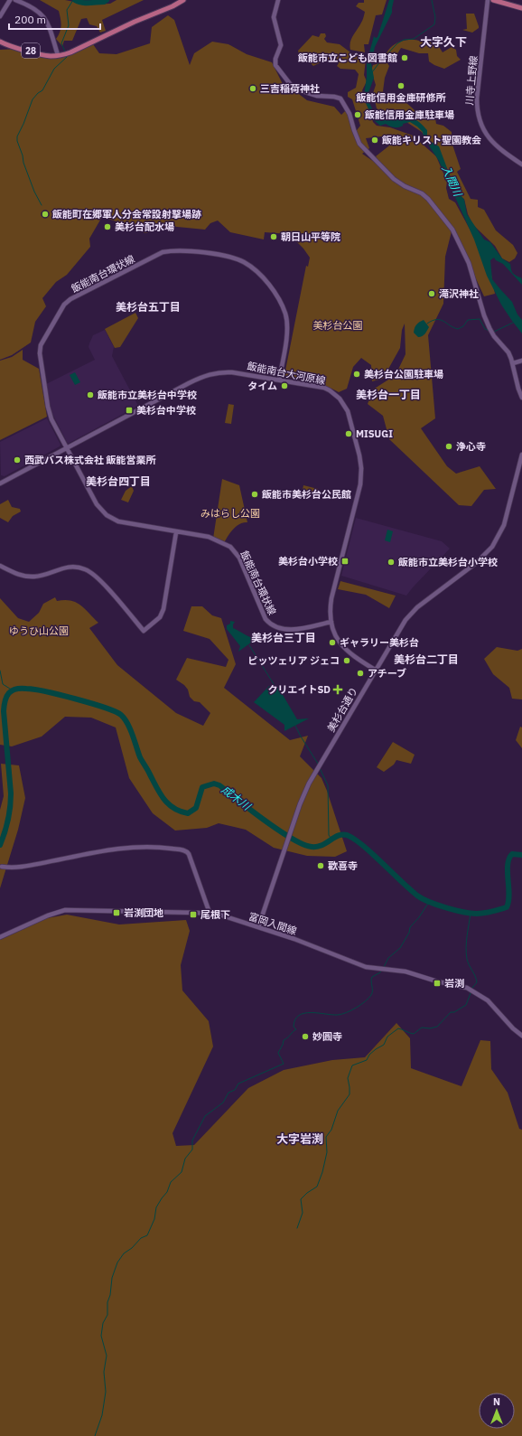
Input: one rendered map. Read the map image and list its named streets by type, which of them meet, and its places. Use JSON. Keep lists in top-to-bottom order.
{
  "streets": {
    "main road": ["28"],
    "street": [
      "川寺上野線",
      "飯能南台環状線",
      "飯能南台大河原線",
      "美杉台通り",
      "富岡入間線"
    ]
  },
  "crossings": [
    ["飯能南台環状線", "飯能南台大河原線"],
    ["飯能南台大河原線", "美杉台通り"],
    ["美杉台通り", "富岡入間線"]
  ],
  "districts": [
    "大字久下",
    "美杉台五丁目",
    "美杉台一丁目",
    "美杉台四丁目",
    "美杉台三丁目",
    "美杉台二丁目",
    "大字岩渕"
  ],
  "water": ["入間川", "成木川"],
  "parks": ["美杉台公園", "みはらし公園", "ゆうひ山公園"],
  "places": {
    "other": [
      "飯能市立こども図書館",
      "飯能信用金庫研修所",
      "三吉稲荷神社",
      "飯能信用金庫駐車場",
      "飯能キリスト聖園教会",
      "飯能町在郷軍人分会常設射撃場跡",
      "美杉台配水場",
      "朝日山平等院",
      "滝沢神社",
      "美杉台公園駐車場",
      "タイム",
      "飯能市立美杉台中学校",
      "MISUGI",
      "浄心寺",
      "西武バス株式会社 飯能営業所",
      "飯能市美杉台公民館",
      "飯能市立美杉台小学校",
      "ギャラリー美杉台",
      "ピッツェリア ジェコ",
      "アチーブ",
      "歡喜寺",
      "妙圓寺"
    ],
    "transit": [
      "美杉台中学校",
      "美杉台小学校",
      "岩渕団地",
      "尾根下",
      "岩渕"
    ],
    "health": ["クリエイトSD"]
  },
  "scale_bar": "200 m",
  "north": "top"
}
